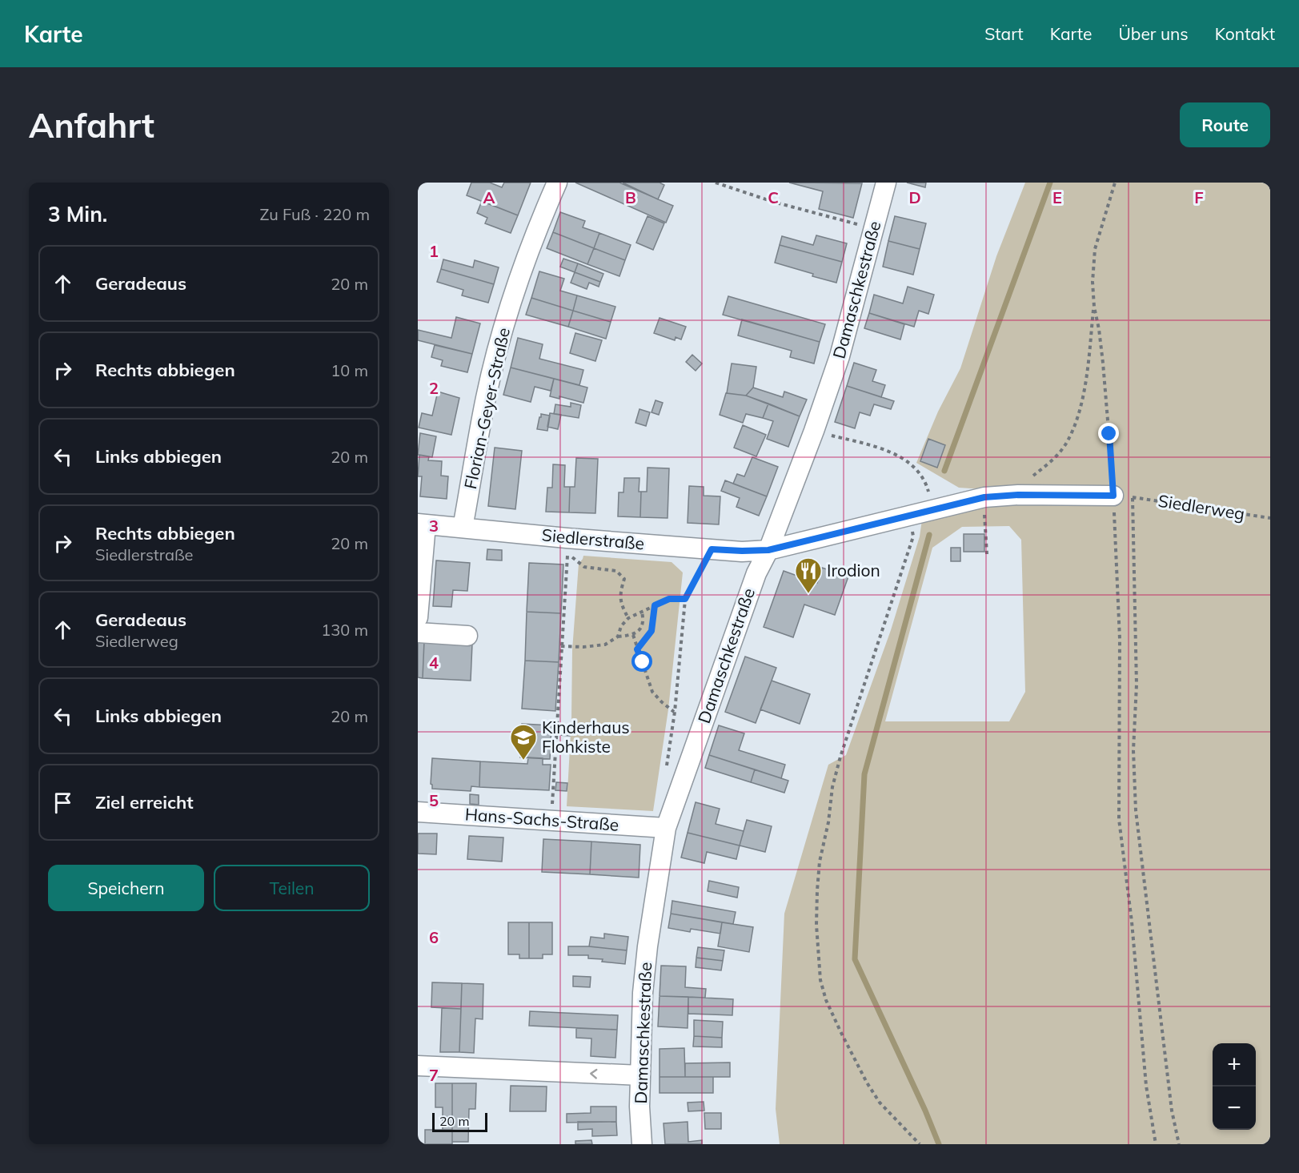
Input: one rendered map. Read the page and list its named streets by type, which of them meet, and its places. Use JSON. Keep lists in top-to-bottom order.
{
  "streets": {
    "street": [
      "Damaschkestraße",
      "Florian-Geyer-Straße",
      "Siedlerstraße",
      "Hans-Sachs-Straße"
    ],
    "path": ["Siedlerweg"]
  },
  "crossings": [
    ["Damaschkestraße", "Siedlerstraße"],
    ["Damaschkestraße", "Hans-Sachs-Straße"],
    ["Florian-Geyer-Straße", "Siedlerstraße"]
  ],
  "places": {
    "restaurant": ["Irodion"],
    "school or university": ["Kinderhaus Flohkiste"]
  },
  "scale_bar": "20 m",
  "page": {
    "header": "Karte",
    "nav": [
      "Start",
      "Karte",
      "Über uns",
      "Kontakt"
    ],
    "buttons": [
      "Route",
      ["Speichern", "Teilen"]
    ],
    "title": "Anfahrt",
    "heading": ["3 Min.", "Zu Fuß · 220 m"],
    "list": [
      ["Geradeaus", "20 m"],
      ["Rechts abbiegen", "10 m"],
      ["Links abbiegen", "20 m"],
      ["Rechts abbiegen", "Siedlerstraße", "20 m"],
      ["Geradeaus", "Siedlerweg", "130 m"],
      ["Links abbiegen", "20 m"],
      "Ziel erreicht"
    ],
    "map_buttons": ["+", "−"],
    "scale": "20 m"
  },
  "grid": {
    "columns": [
      "A",
      "B",
      "C",
      "D",
      "E",
      "F"
    ],
    "rows": [
      "1",
      "2",
      "3",
      "4",
      "5",
      "6",
      "7"
    ]
  }
}
